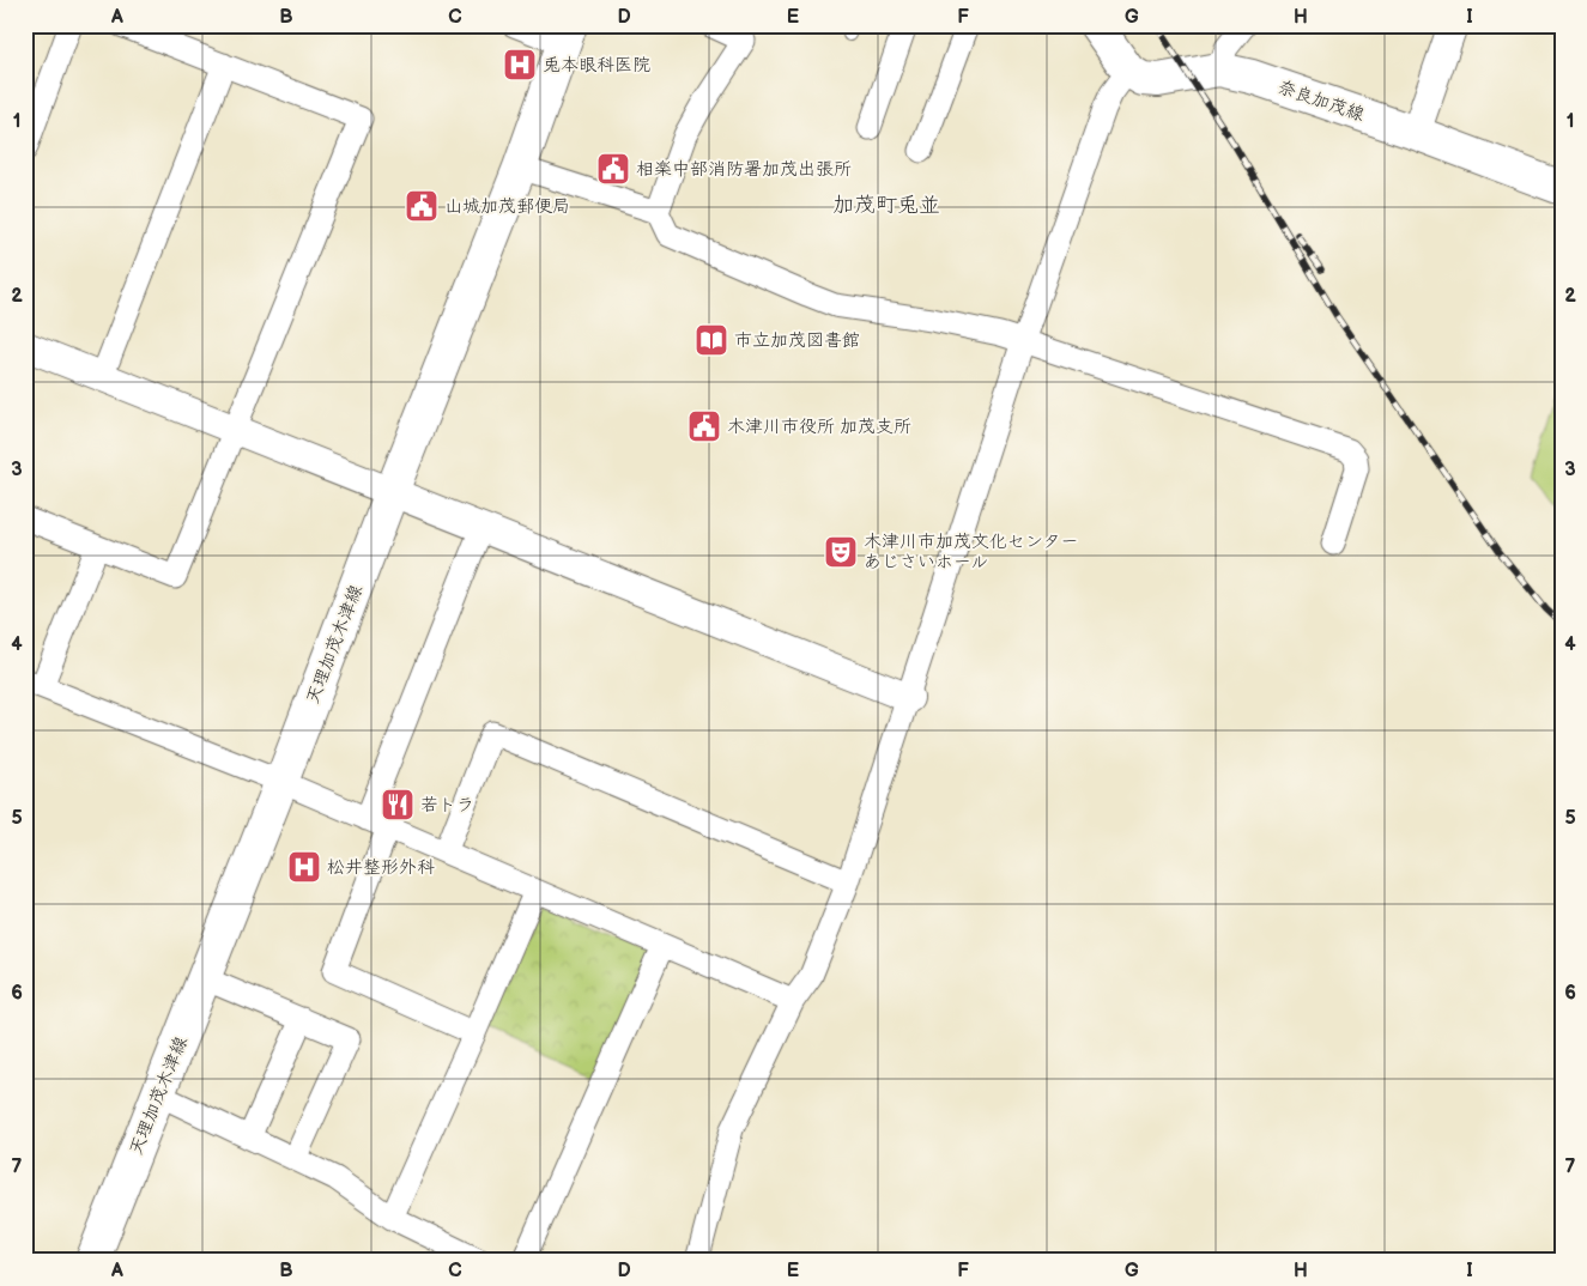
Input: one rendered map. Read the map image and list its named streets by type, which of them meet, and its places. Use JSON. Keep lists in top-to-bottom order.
{
  "streets": {
    "main road": ["奈良加茂線", "天理加茂木津線"]
  },
  "districts": ["加茂町兎並"],
  "places": {
    "hospital": ["兎本眼科医院", "松井整形外科"],
    "public building": ["相楽中部消防署加茂出張所", "山城加茂郵便局", "木津川市役所 加茂支所"],
    "library": ["市立加茂図書館"],
    "theatre": ["木津川市加茂文化センター あじさいホール"],
    "restaurant": ["若トラ"]
  },
  "grid": {
    "columns": [
      "A",
      "B",
      "C",
      "D",
      "E",
      "F",
      "G",
      "H",
      "I"
    ],
    "rows": [
      "1",
      "2",
      "3",
      "4",
      "5",
      "6",
      "7"
    ]
  }
}
